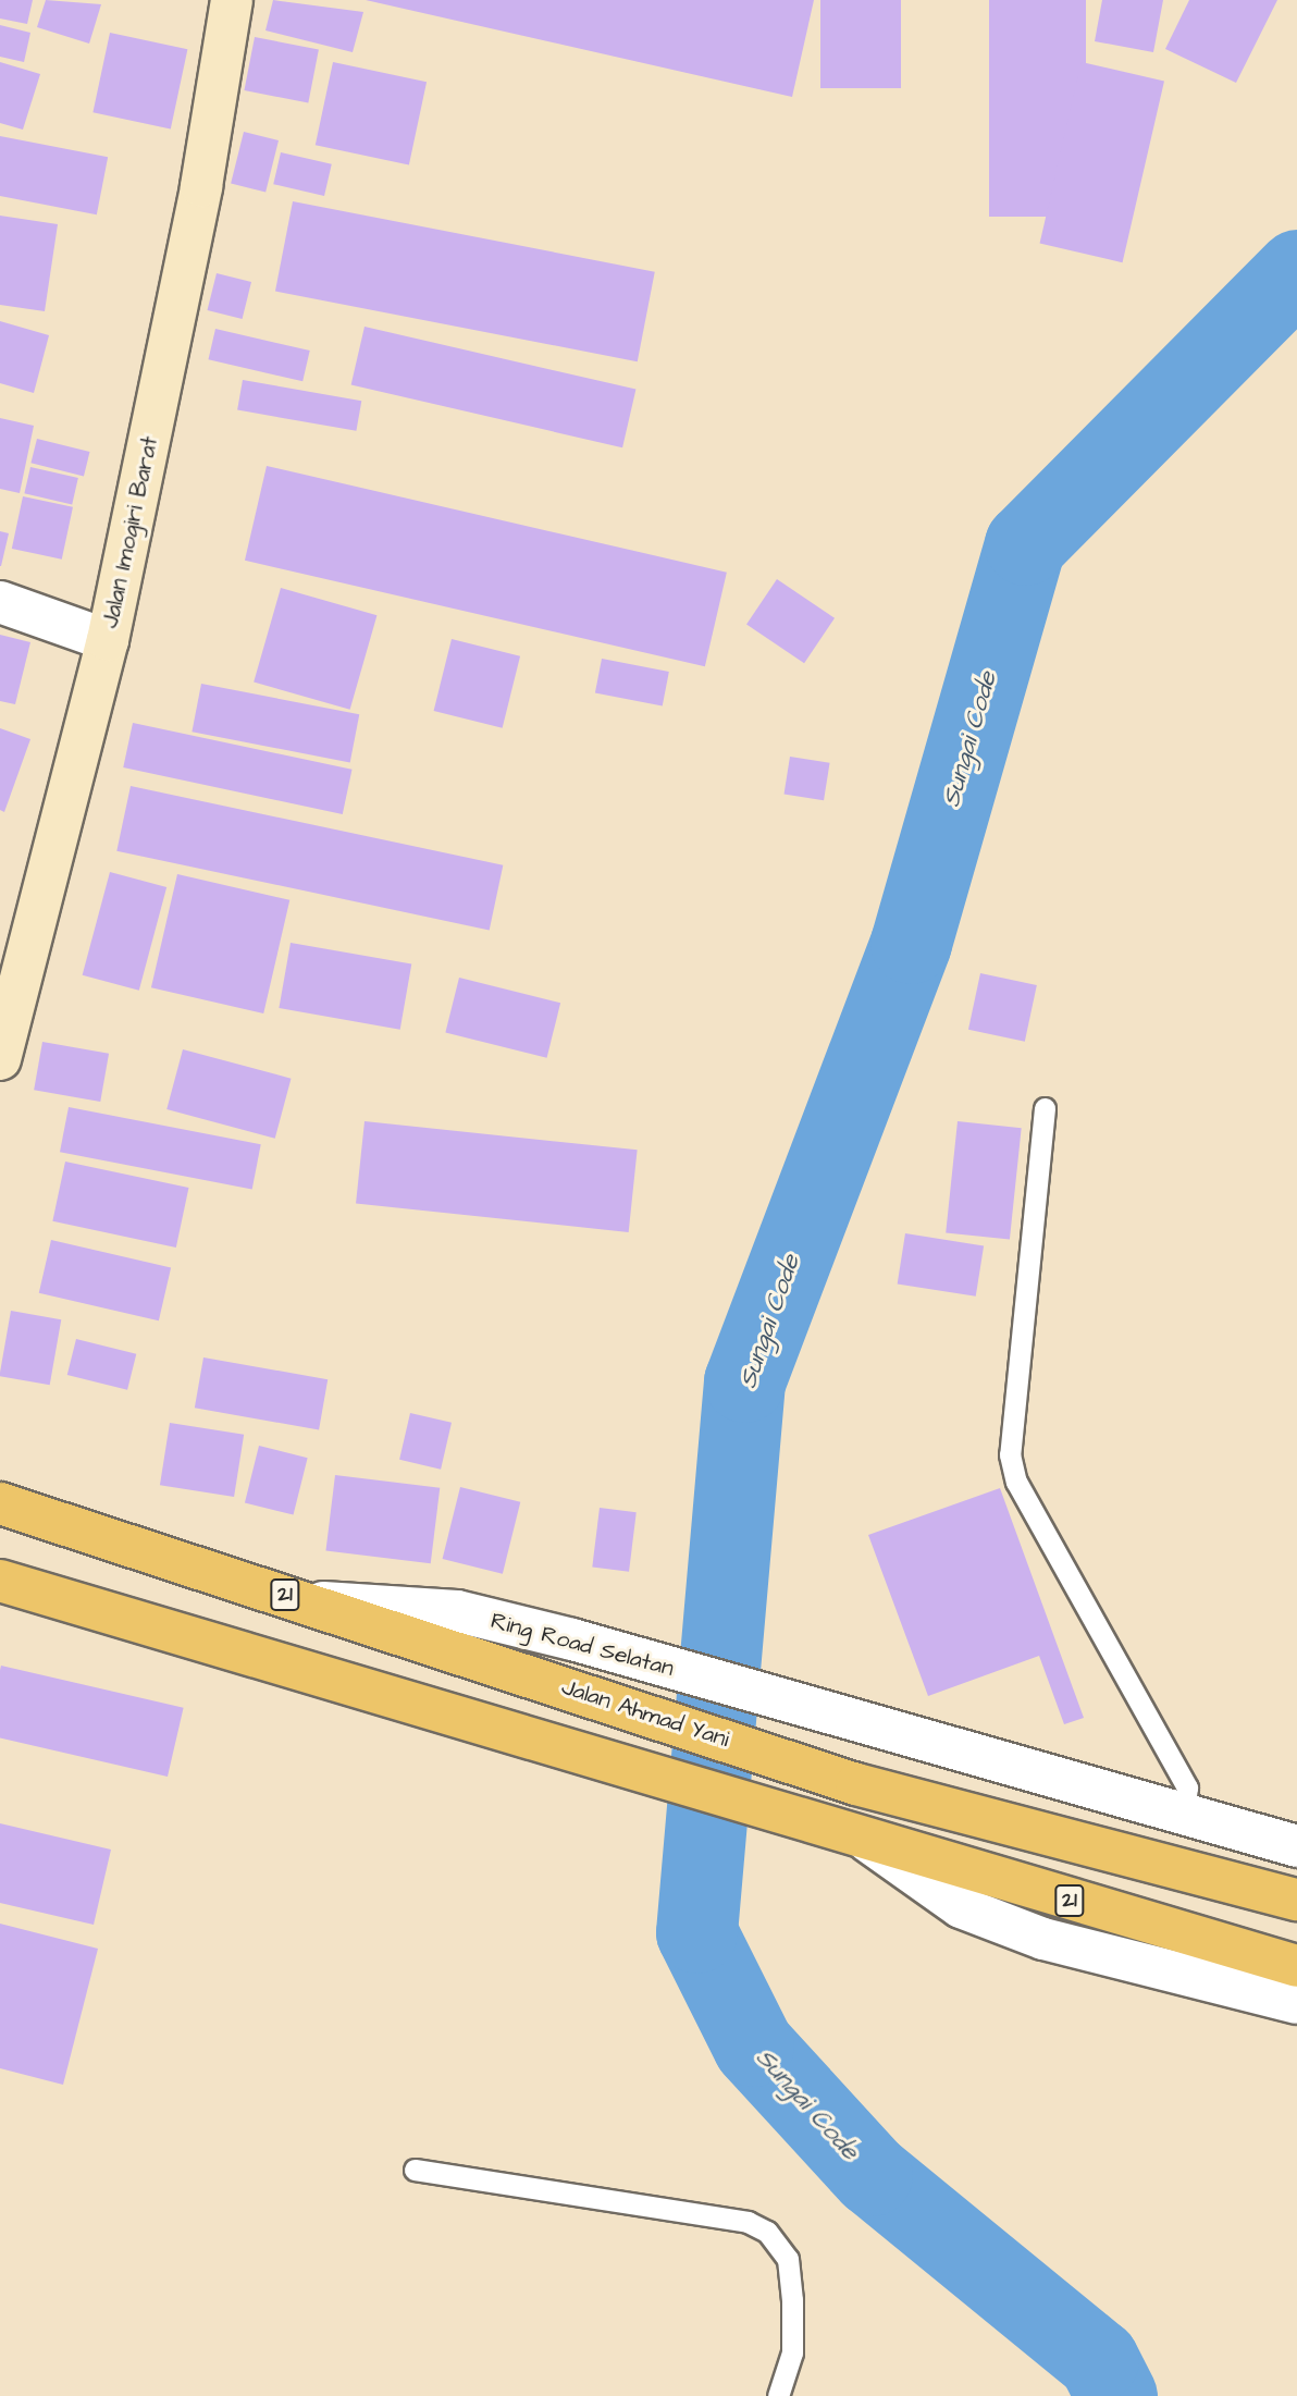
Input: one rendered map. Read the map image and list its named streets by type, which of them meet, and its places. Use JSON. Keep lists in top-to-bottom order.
{
  "streets": {
    "highway": ["21", "Jalan Ahmad Yani"],
    "main road": ["Jalan Imogiri Barat"],
    "street": ["Ring Road Selatan"]
  },
  "crossings": [
    ["Ring Road Selatan", "Jalan Ahmad Yani"]
  ],
  "water": ["Sungai Code"]
}
